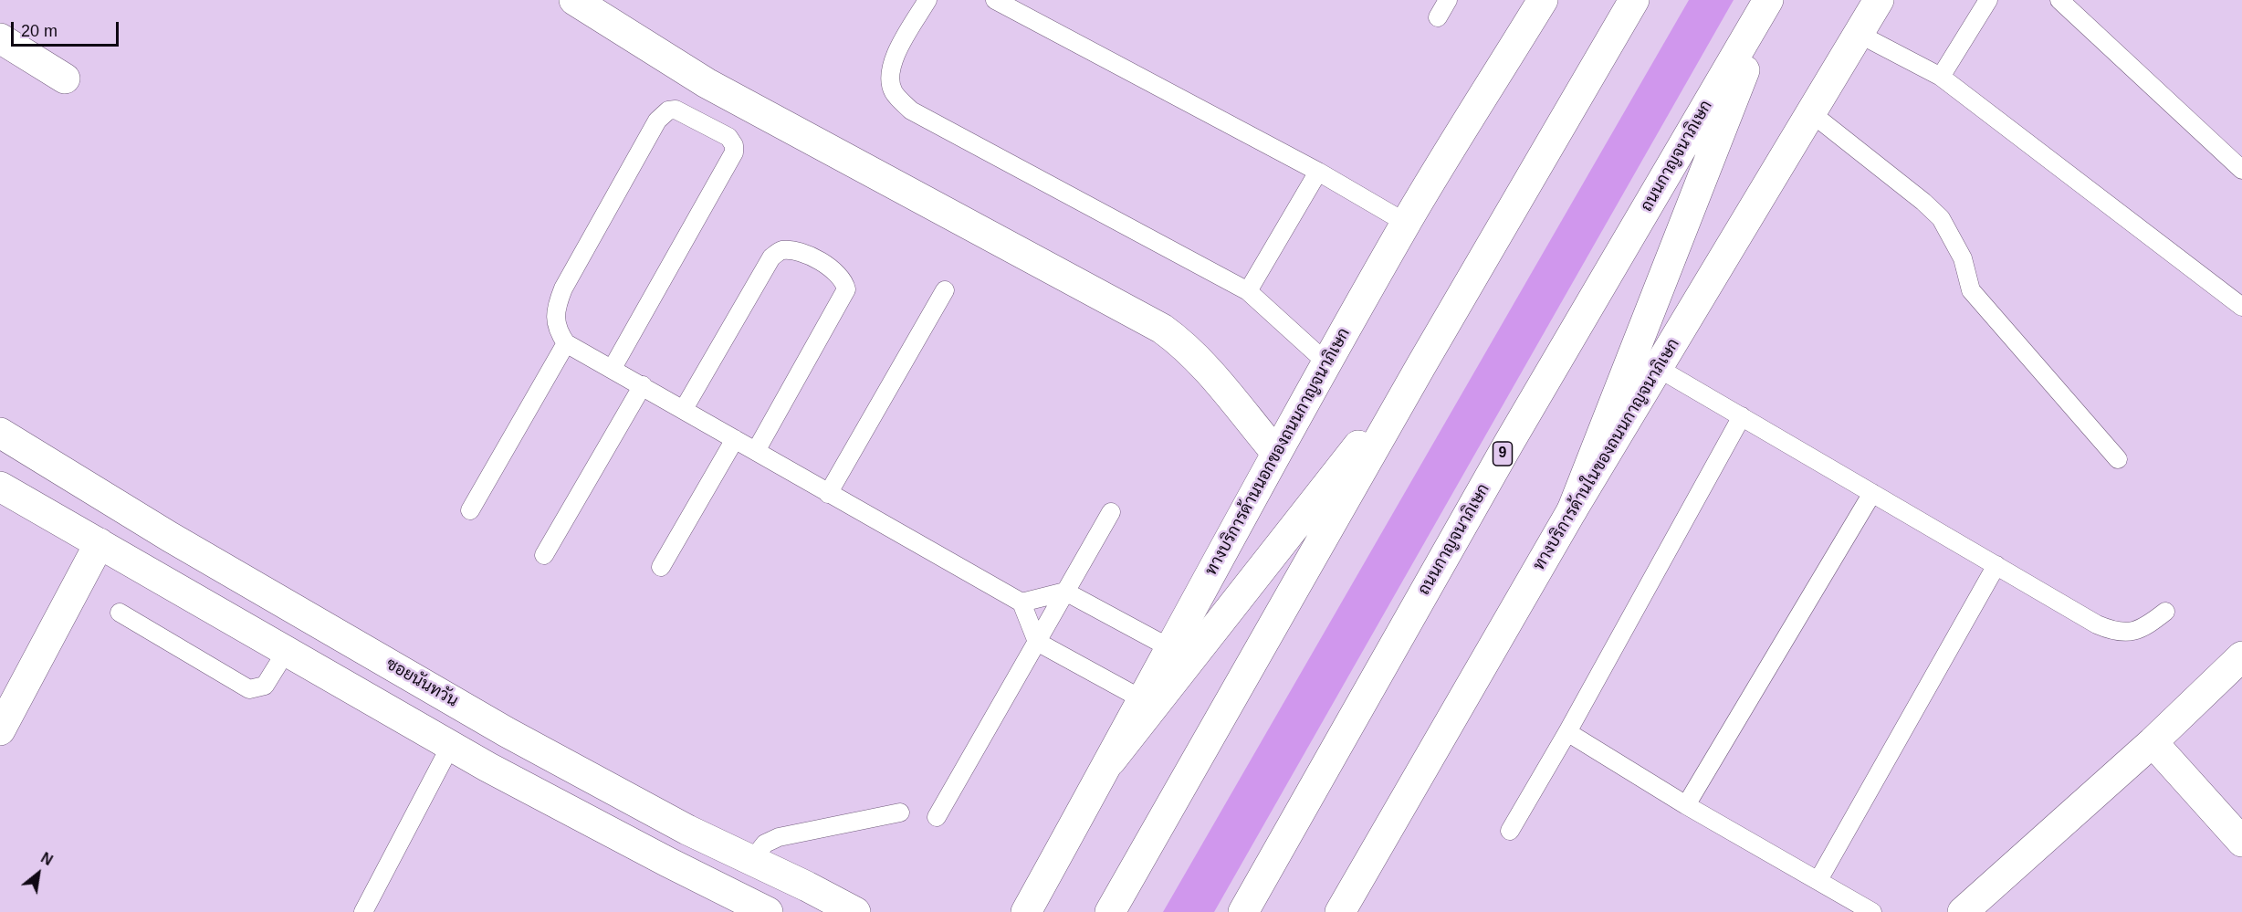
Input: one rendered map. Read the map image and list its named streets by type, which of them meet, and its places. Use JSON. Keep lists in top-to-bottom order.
{
  "streets": {
    "main road": [
      "ถนนกาญจนาภิเษก",
      "ทางบริการด้านนอกของถนนกาญจนาภิเษก",
      "9",
      "ทางบริการด้านในของถนนกาญจนาภิเษก",
      "ซอยนันทวัน"
    ]
  },
  "scale_bar": "20 m",
  "north": "top right"
}
